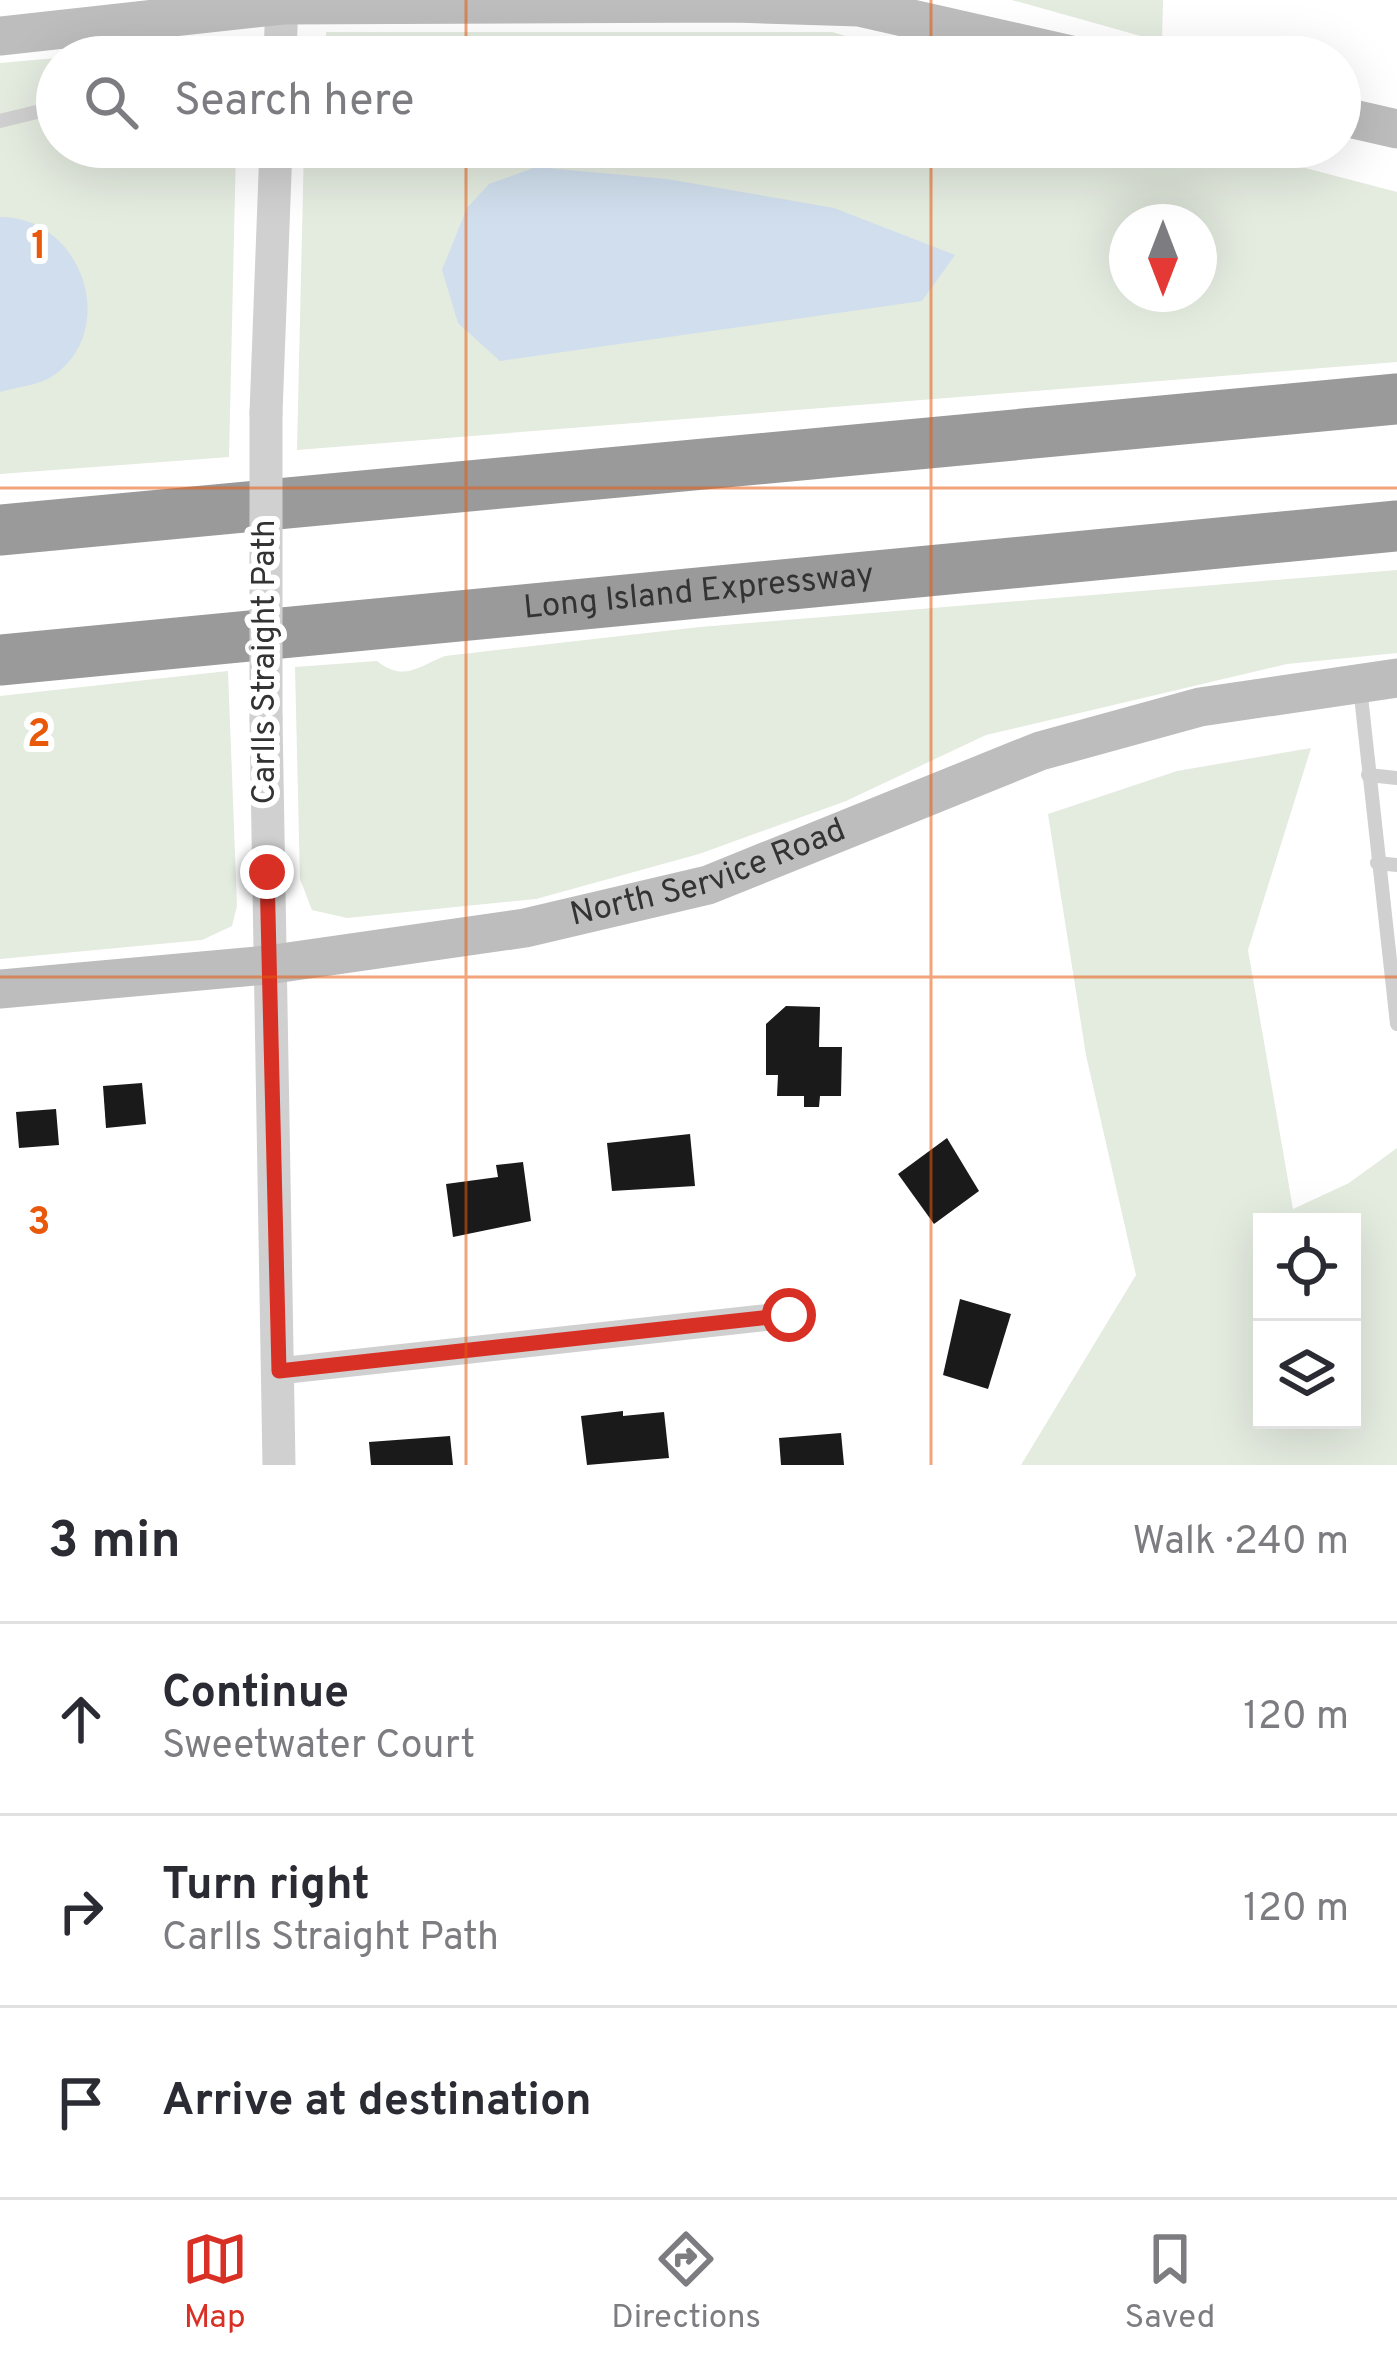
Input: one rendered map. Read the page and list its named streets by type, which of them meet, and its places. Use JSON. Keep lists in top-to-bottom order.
{
  "streets": {
    "highway": ["Long Island Expressway"],
    "main road": ["North Service Road"],
    "street": ["Carlls Straight Path"]
  },
  "crossings": [
    ["Carlls Straight Path", "North Service Road"]
  ],
  "north": "bottom",
  "page": {
    "search": "Search here",
    "heading": ["3 min", "Walk · 240 m"],
    "list": [
      ["Continue", "Sweetwater Court", "120 m"],
      ["Turn right", "Carlls Straight Path", "120 m"],
      "Arrive at destination"
    ],
    "nav": ["Map", "Directions", "Saved"]
  },
  "grid": {
    "rows": ["1", "2", "3"]
  }
}
